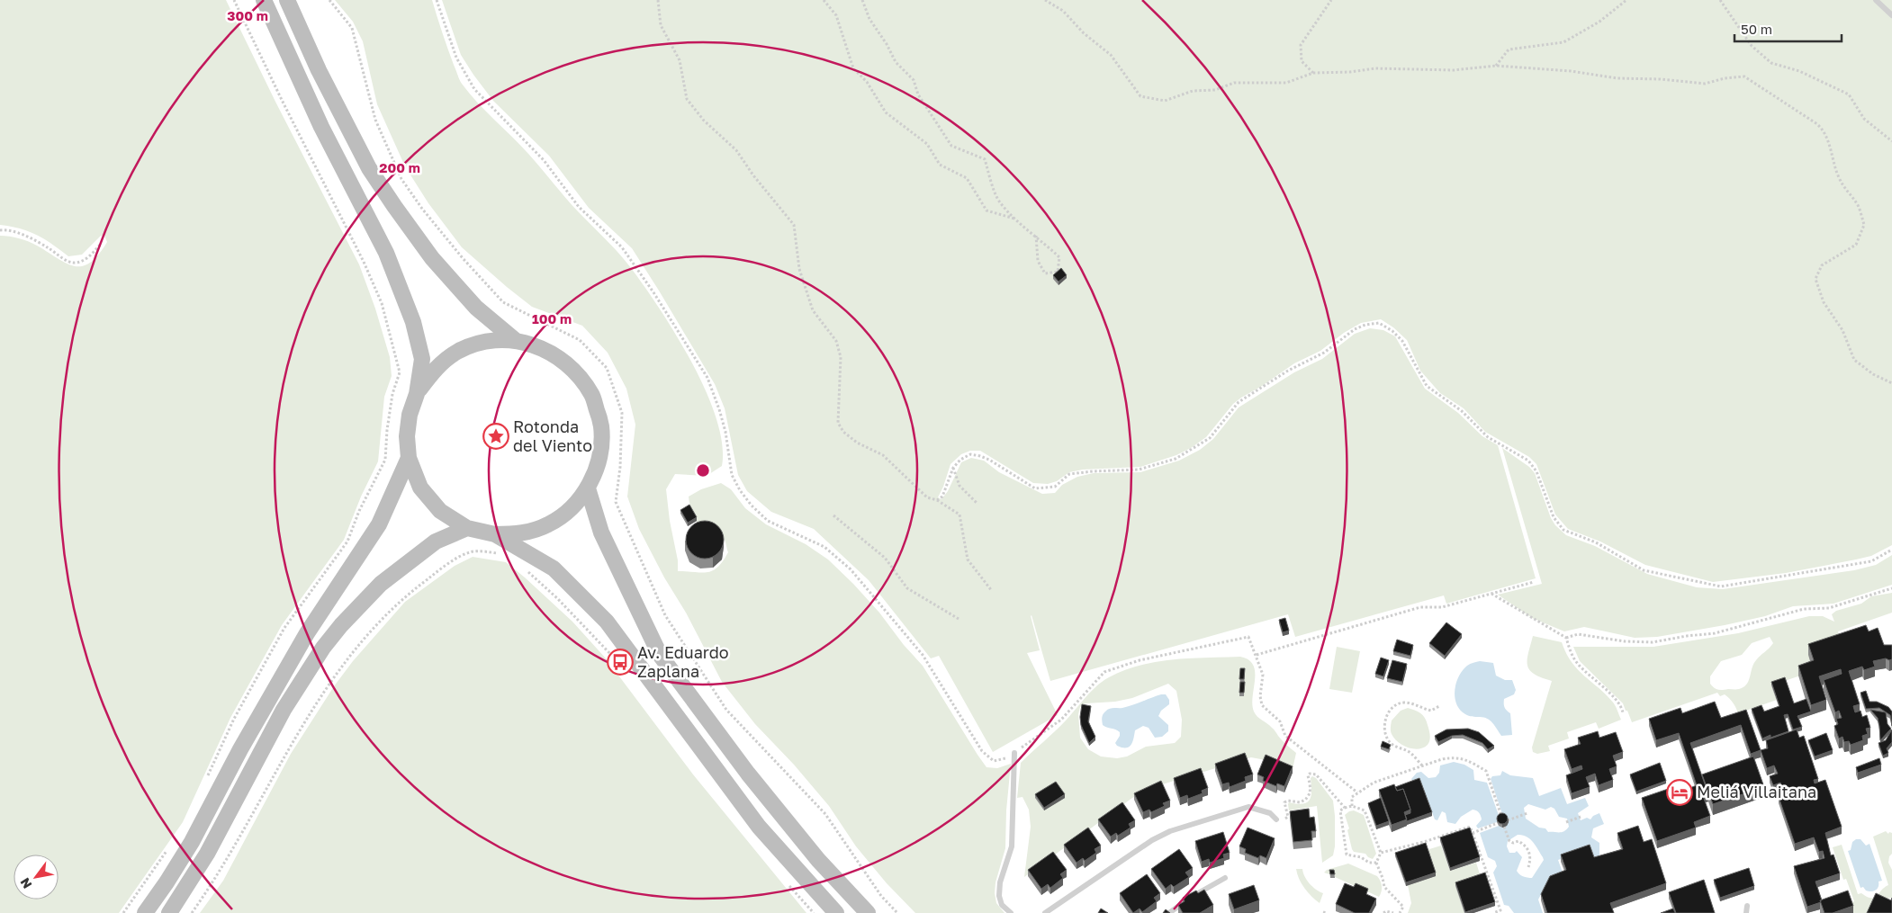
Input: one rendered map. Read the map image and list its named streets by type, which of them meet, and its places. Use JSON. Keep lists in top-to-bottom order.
{
  "places": {
    "place": ["Rotonda del Viento"],
    "bus stop": ["Av. Eduardo Zaplana"],
    "hotel": ["Meliá Villaitana"]
  },
  "scale_bar": "50 m",
  "north": "bottom left",
  "rings": ["300 m", "200 m", "100 m"]
}
